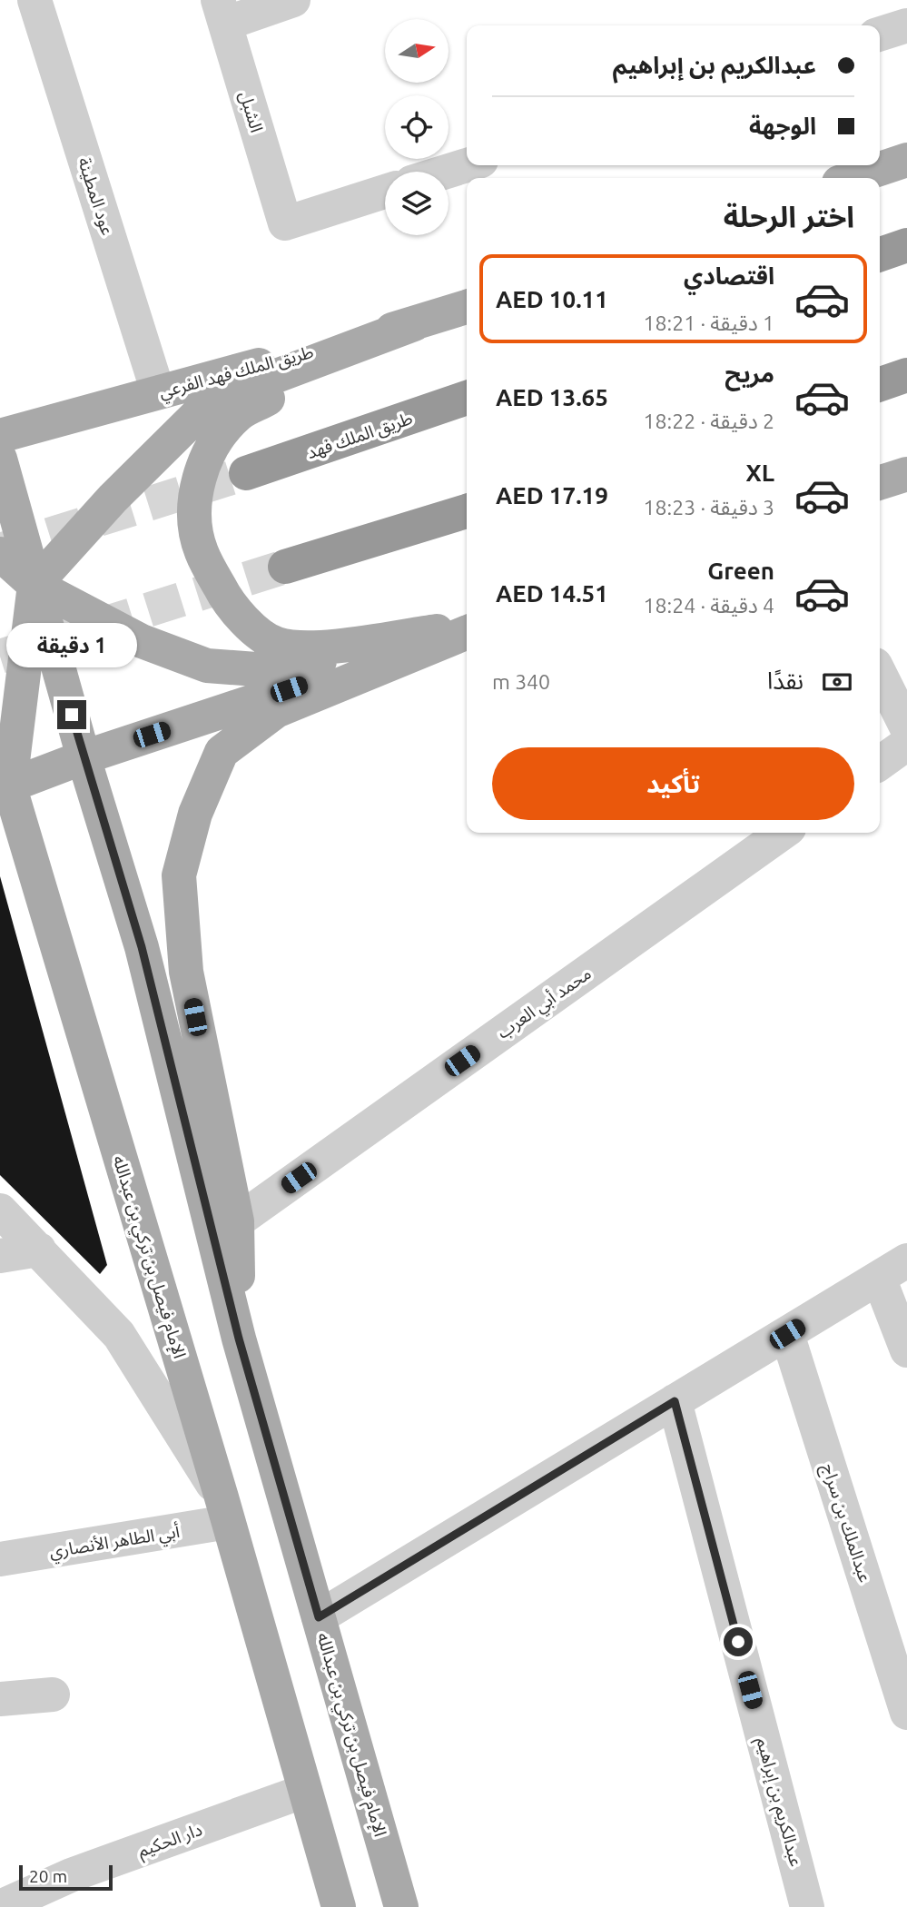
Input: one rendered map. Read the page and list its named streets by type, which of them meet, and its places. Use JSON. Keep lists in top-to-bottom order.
{
  "streets": {
    "highway": ["طريق الملك فهد"],
    "main road": ["طريق الملك فهد الفرعي", "الإمام فيصل بن تركي بن عبدالله"],
    "street": [
      "الشبل",
      "عود المطينة",
      "محمد أبي العرب",
      "عبدالملك بن سراج",
      "أبي الطاهر الأنصاري",
      "عبدالكريم بن إبراهيم",
      "دار الحكيم"
    ]
  },
  "crossings": [
    ["عود المطينة", "طريق الملك فهد الفرعي"],
    ["الإمام فيصل بن تركي بن عبدالله", "أبي الطاهر الأنصاري"],
    ["الإمام فيصل بن تركي بن عبدالله", "دار الحكيم"]
  ],
  "scale_bar": "20 m",
  "north": "right",
  "page": {
    "banner": ["عبدالكريم بن إبراهيم", "الوجهة"],
    "heading": "اختر الرحلة",
    "list": [
      {
        "name": "اقتصادي",
        "note": "1 دقيقة · 18:21",
        "value": "AED 10.11"
      },
      {
        "name": "مريح",
        "note": "2 دقيقة · 18:22",
        "value": "AED 13.65"
      },
      {
        "name": "XL",
        "note": "3 دقيقة · 18:23",
        "value": "AED 17.19"
      },
      {
        "name": "Green",
        "note": "4 دقيقة · 18:24",
        "value": "AED 14.51"
      }
    ],
    "bubble": "1 دقيقة",
    "pay": ["نقدًا", "340 m"],
    "buttons": "تأكيد",
    "scale": "20 m"
  }
}
